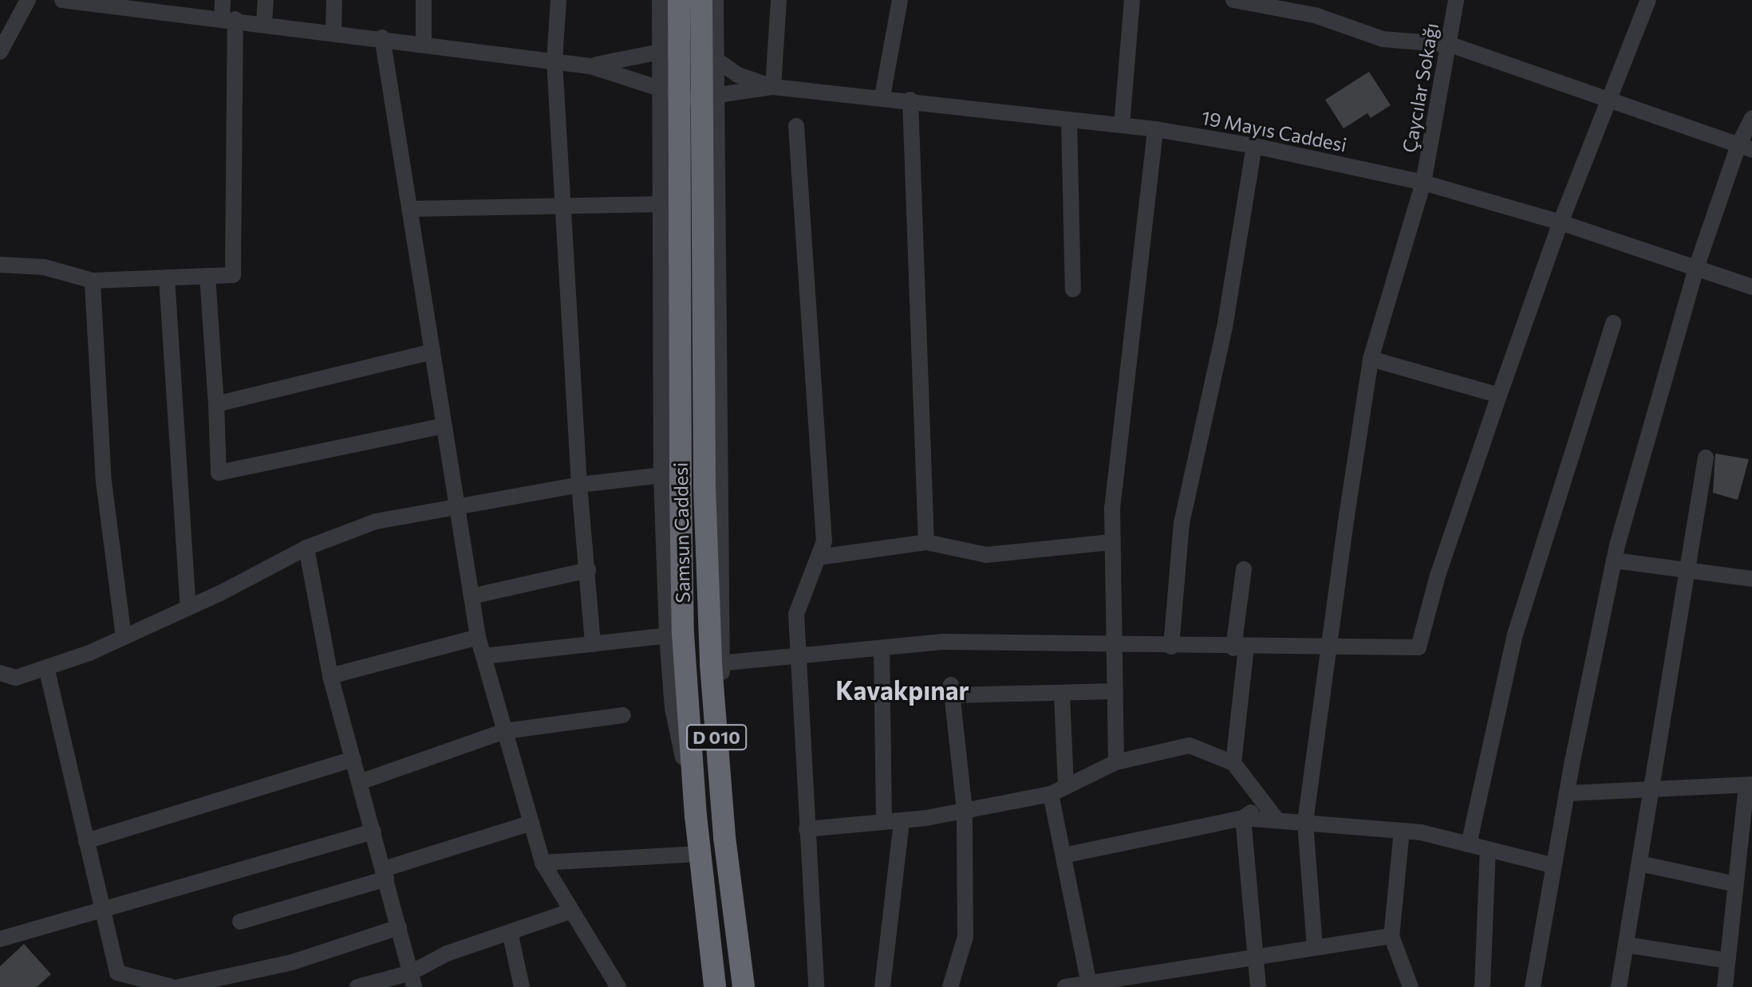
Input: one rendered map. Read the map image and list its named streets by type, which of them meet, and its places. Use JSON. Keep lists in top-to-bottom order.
{
  "streets": {
    "highway": ["Samsun Caddesi", "D 010"],
    "street": ["Çaycılar Sokağı", "19 Mayıs Caddesi"]
  },
  "crossings": [
    ["Çaycılar Sokağı", "19 Mayıs Caddesi"],
    ["19 Mayıs Caddesi", "Samsun Caddesi"],
    ["19 Mayıs Caddesi", "D 010"],
    ["Samsun Caddesi", "D 010"]
  ],
  "districts": ["Kavakpınar"]
}
